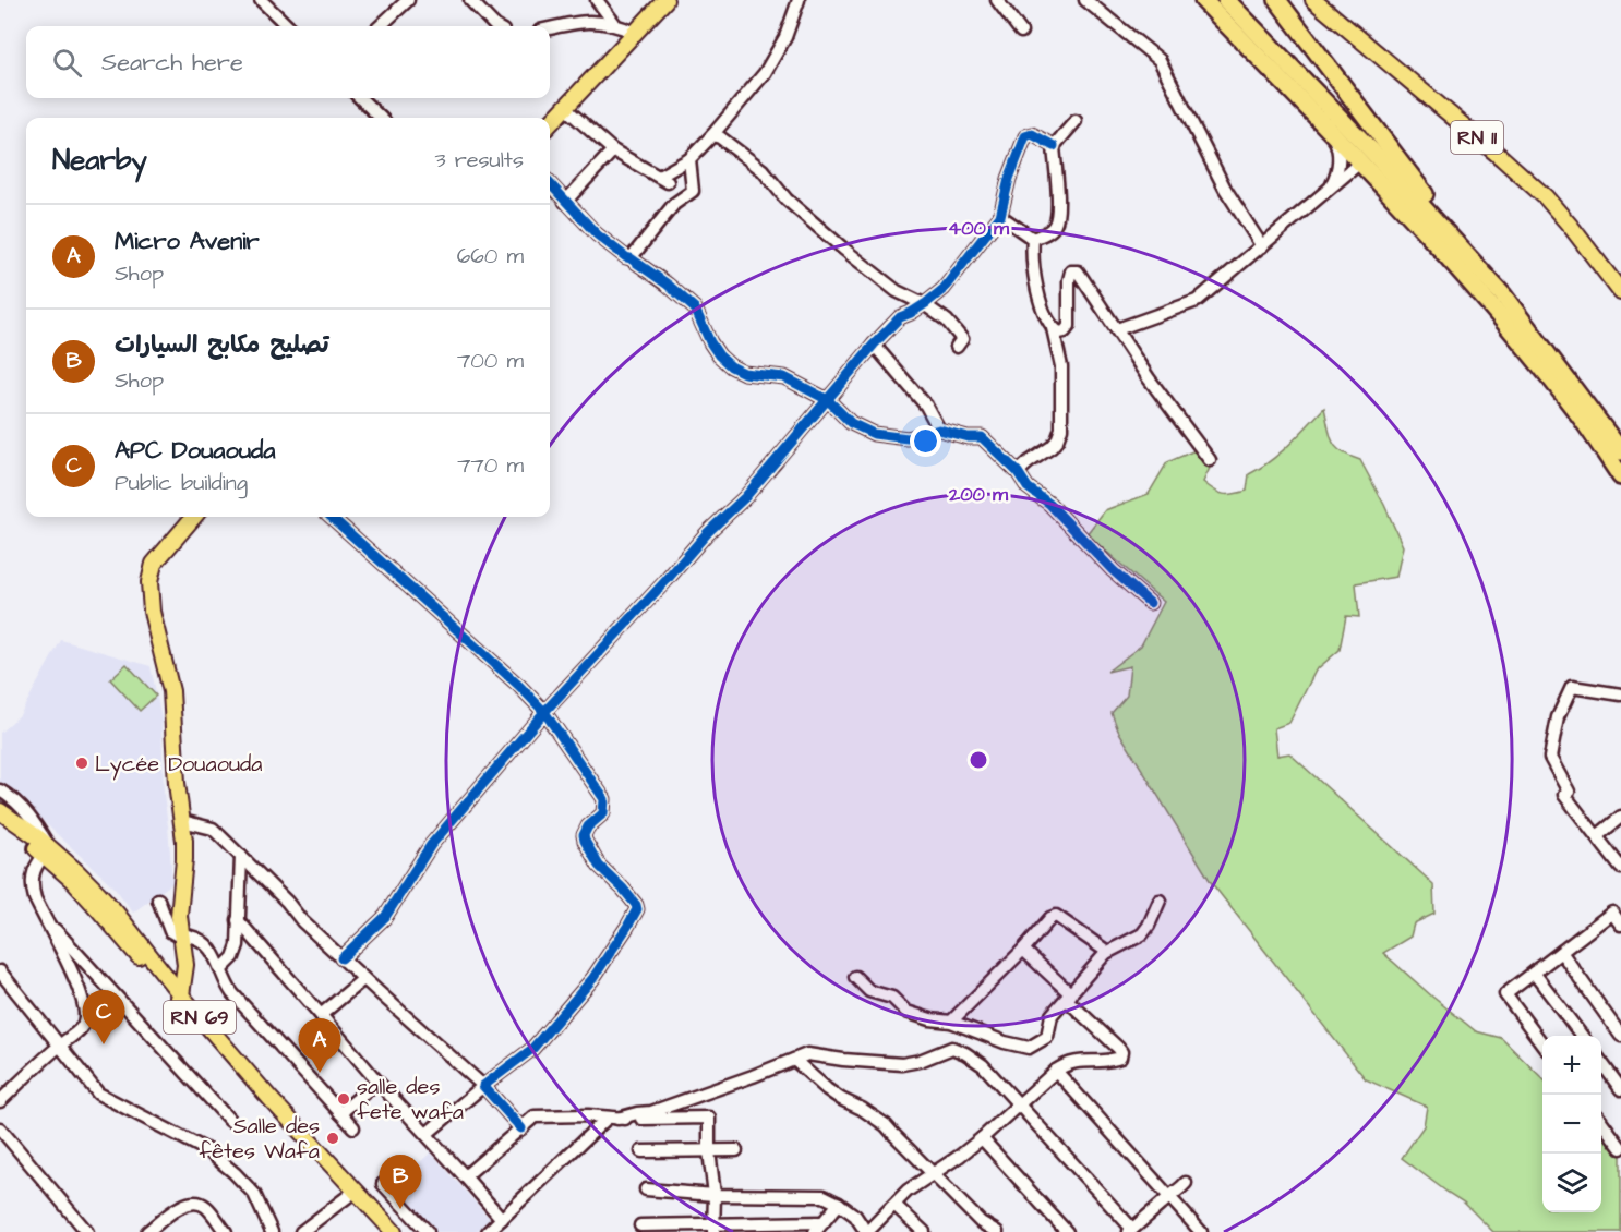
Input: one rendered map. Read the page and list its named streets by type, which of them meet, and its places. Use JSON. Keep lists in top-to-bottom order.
{
  "streets": {
    "main road": ["RN 11", "RN 69"]
  },
  "places": ["Lycée Douaouda", "salle des fete wafa", "Salle des fêtes Wafa"],
  "page": {
    "search": "Search here",
    "heading": ["Nearby", "3 results"],
    "list": [
      {
        "mark": "A",
        "name": "Micro Avenir",
        "note": "Shop",
        "value": "660 m"
      },
      {
        "mark": "B",
        "name": "تصليح مكابح السيارات",
        "note": "Shop",
        "value": "700 m"
      },
      {
        "mark": "C",
        "name": "APC Douaouda",
        "note": "Public building",
        "value": "770 m"
      }
    ],
    "pins": ["C", "A", "B"],
    "map_buttons": ["+", "−"]
  },
  "rings": ["400 m", "200 m"]
}
